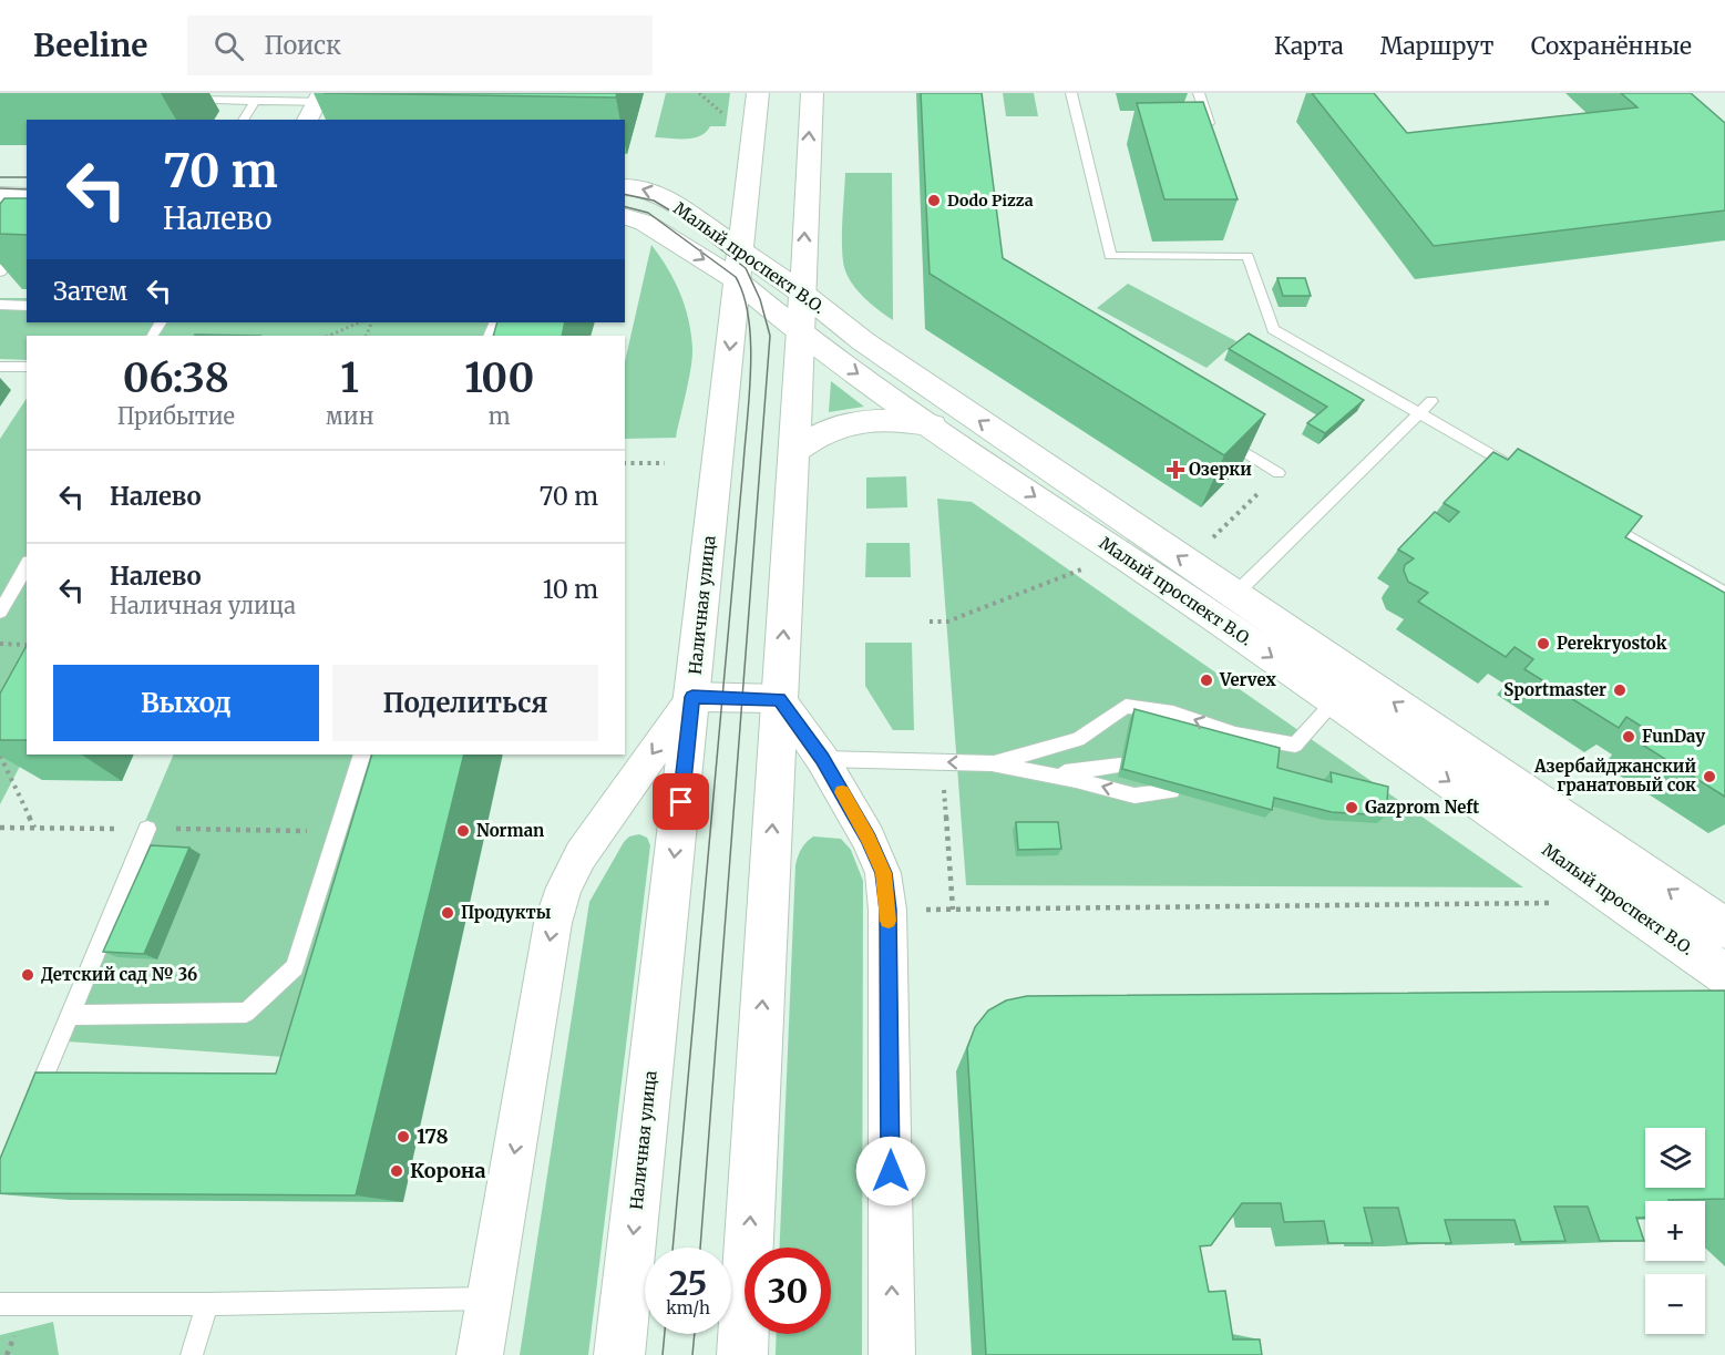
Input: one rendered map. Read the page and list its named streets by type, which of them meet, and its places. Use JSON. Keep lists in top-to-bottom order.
{
  "streets": {
    "main road": ["Малый проспект В.О.", "Наличная улица"]
  },
  "crossings": [
    ["Малый проспект В.О.", "Наличная улица"]
  ],
  "places": {
    "other": [
      "Dodo Pizza",
      "Perekryostok",
      "Vervex",
      "Sportmaster",
      "FunDay",
      "Азербайджанский гранатовый сок",
      "Gazprom Neft",
      "Norman",
      "Продукты",
      "Детский сад № 36",
      "178",
      "Корона"
    ],
    "health": ["Озерки"]
  },
  "page": {
    "header": "Beeline",
    "search": "Поиск",
    "nav": ["Карта", "Маршрут", "Сохранённые"],
    "turn": ["70 m", "Налево"],
    "then": "Затем",
    "eta": [
      "06:38",
      "Прибытие",
      "1",
      "мин",
      "100",
      "m"
    ],
    "list": [
      {
        "name": "Налево",
        "value": "70 m"
      },
      {
        "name": "Налево",
        "note": "Наличная улица",
        "value": "10 m"
      }
    ],
    "buttons": ["Выход", "Поделиться"],
    "map_buttons": ["+", "−"],
    "speed": "25 km/h",
    "limit": "30"
  }
}
